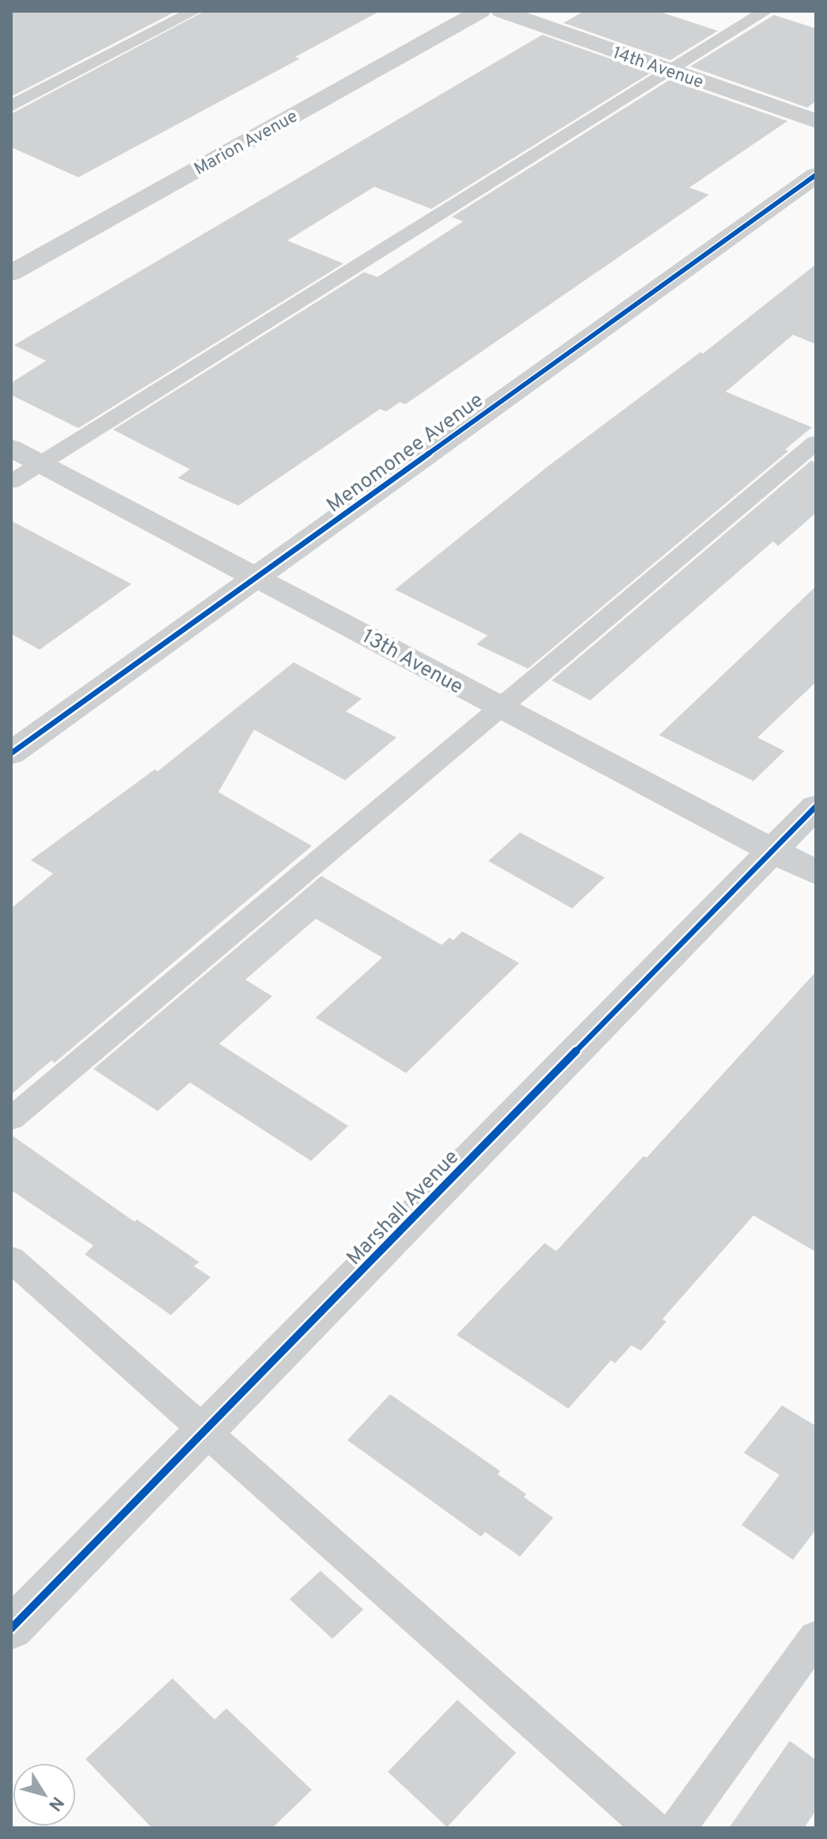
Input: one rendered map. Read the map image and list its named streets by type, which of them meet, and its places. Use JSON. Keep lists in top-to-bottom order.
{
  "streets": {
    "street": [
      "14th Avenue",
      "Marion Avenue",
      "Menomonee Avenue",
      "13th Avenue",
      "Marshall Avenue"
    ]
  },
  "crossings": [
    ["Menomonee Avenue", "13th Avenue"],
    ["13th Avenue", "Marshall Avenue"]
  ],
  "north": "bottom right"
}
